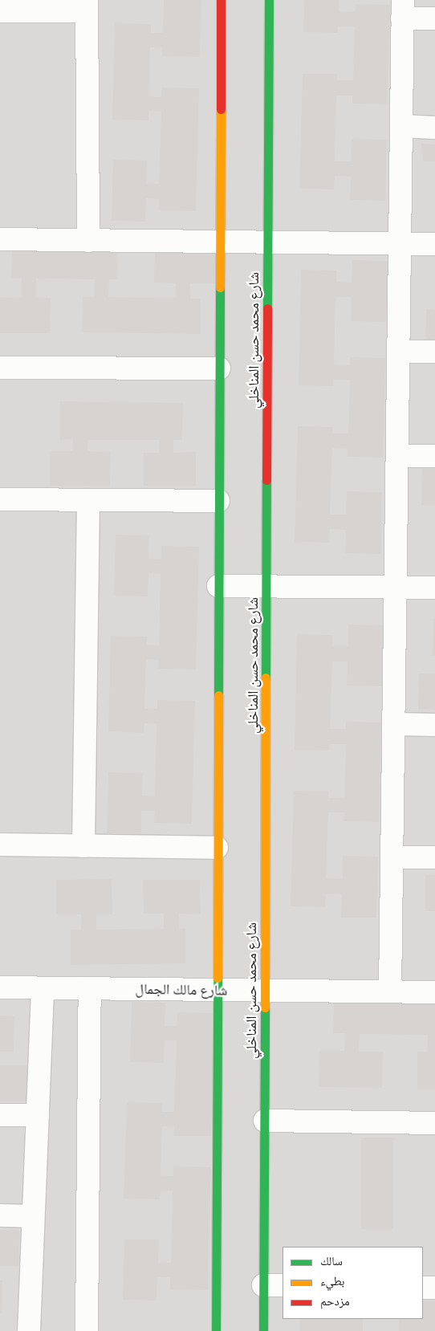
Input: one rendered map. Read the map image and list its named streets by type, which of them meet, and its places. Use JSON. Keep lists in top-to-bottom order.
{
  "streets": {
    "street": ["شارع محمد حسن المناخلي", "شارع مالك الجمال"]
  },
  "crossings": [
    ["شارع محمد حسن المناخلي", "شارع مالك الجمال"]
  ],
  "legend": ["سالك", "بطيء", "مزدحم"]
}
